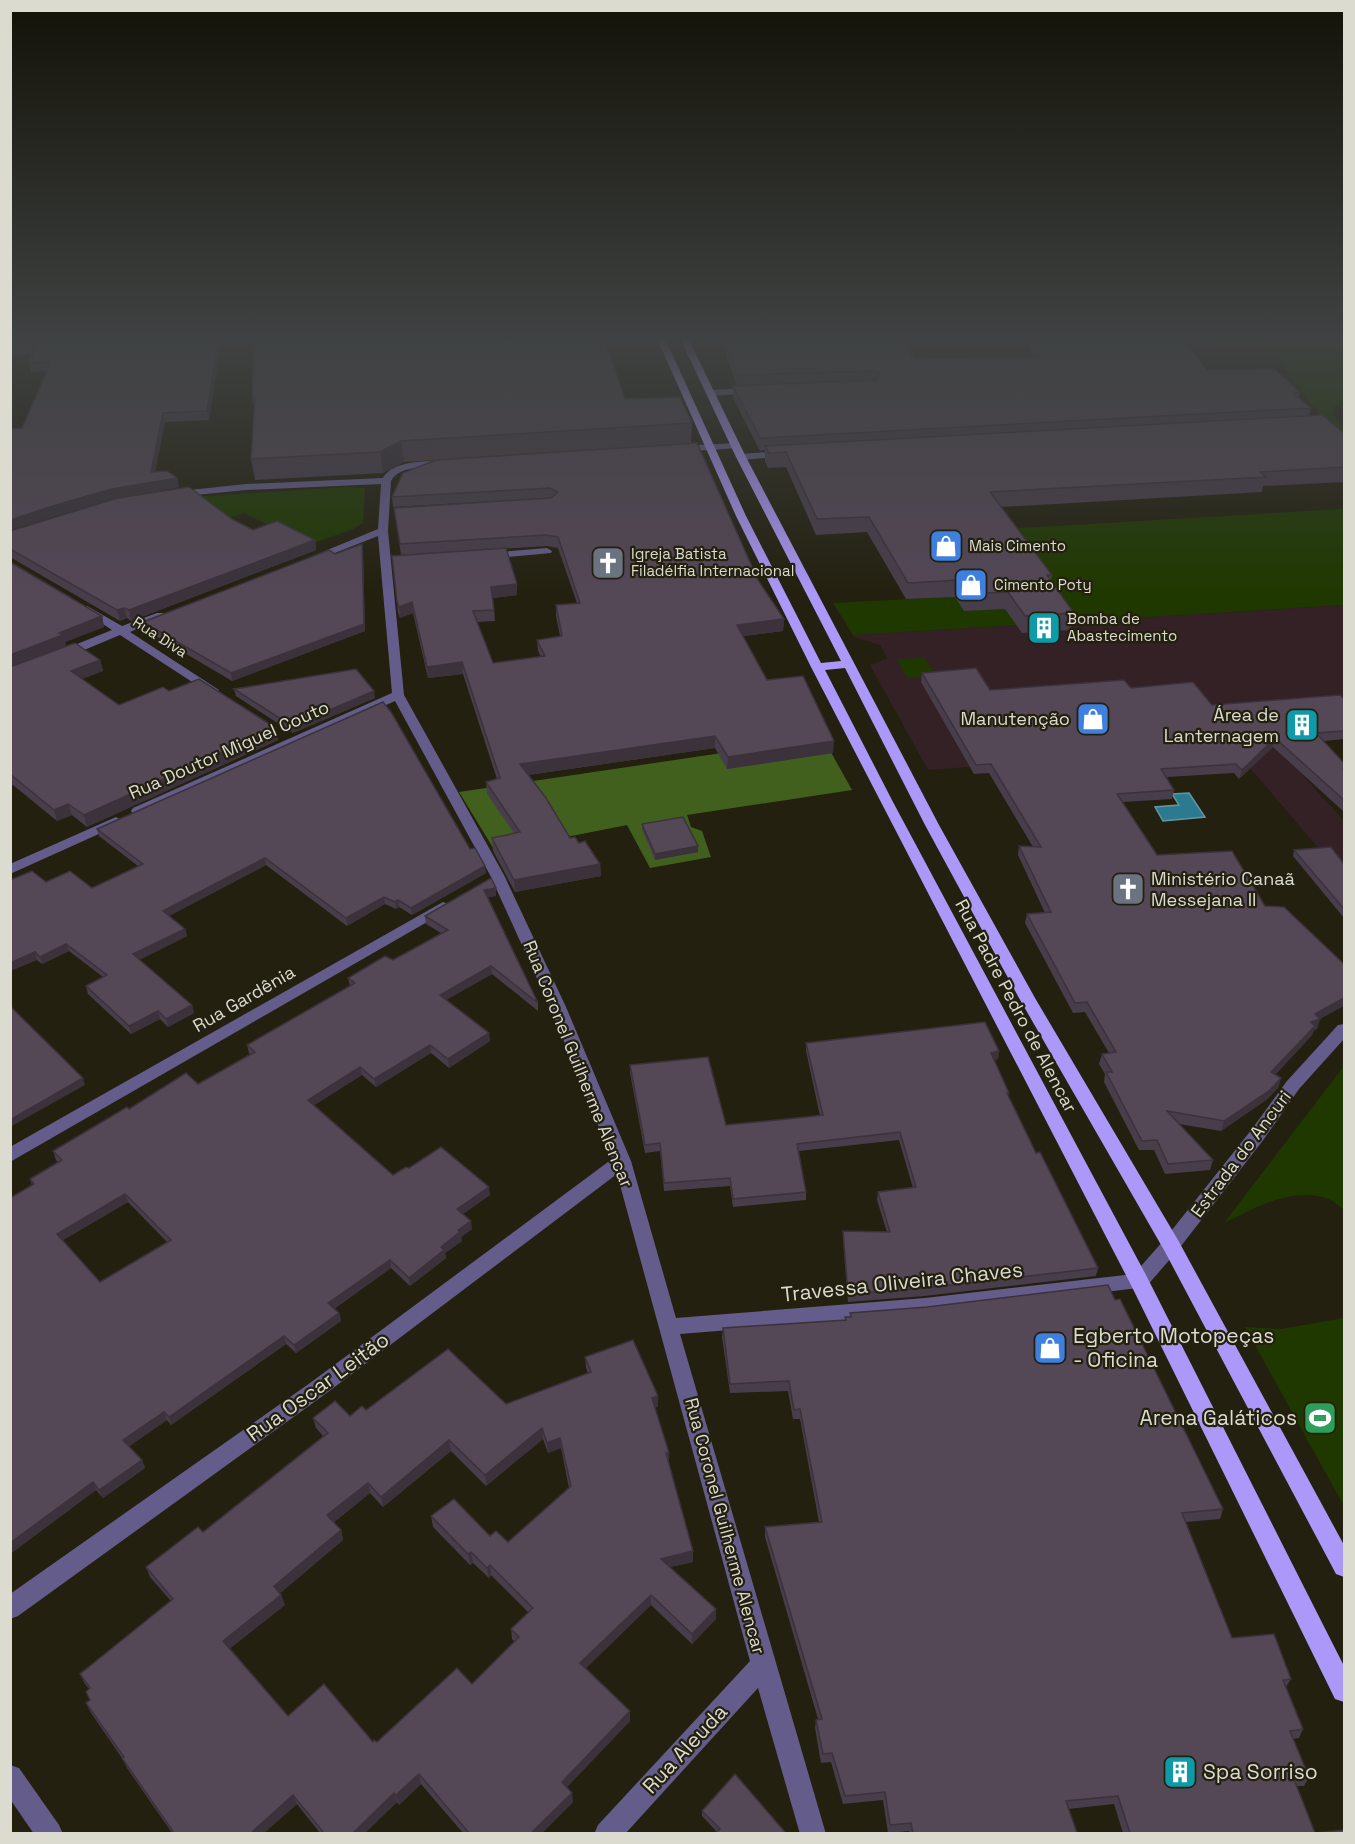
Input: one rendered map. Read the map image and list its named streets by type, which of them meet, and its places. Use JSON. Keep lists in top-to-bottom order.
{
  "streets": {
    "main road": ["Rua Padre Pedro de Alencar"],
    "street": [
      "Rua Diva",
      "Rua Doutor Miguel Couto",
      "Rua Gardênia",
      "Rua Coronel Guilherme Alencar",
      "Estrada do Ancuri",
      "Travessa Oliveira Chaves",
      "Rua Oscar Leitão",
      "Rua Aleuda"
    ]
  },
  "crossings": [
    ["Rua Doutor Miguel Couto", "Rua Coronel Guilherme Alencar"],
    ["Rua Padre Pedro de Alencar", "Estrada do Ancuri"],
    ["Rua Padre Pedro de Alencar", "Travessa Oliveira Chaves"],
    ["Rua Coronel Guilherme Alencar", "Travessa Oliveira Chaves"],
    ["Rua Coronel Guilherme Alencar", "Rua Oscar Leitão"],
    ["Rua Coronel Guilherme Alencar", "Rua Aleuda"],
    ["Estrada do Ancuri", "Travessa Oliveira Chaves"]
  ],
  "places": {
    "shop": [
      "Mais Cimento",
      "Cimento Poty",
      "Manutenção",
      "Egberto Motopeças - Oficina"
    ],
    "church": ["Igreja Batista Filadélfia Internacional", "Ministério Canaã Messejana II"],
    "building": ["Bomba de Abastecimento", "Área de Lanternagem", "Spa Sorriso"],
    "sports": ["Arena Galáticos"]
  }
}
